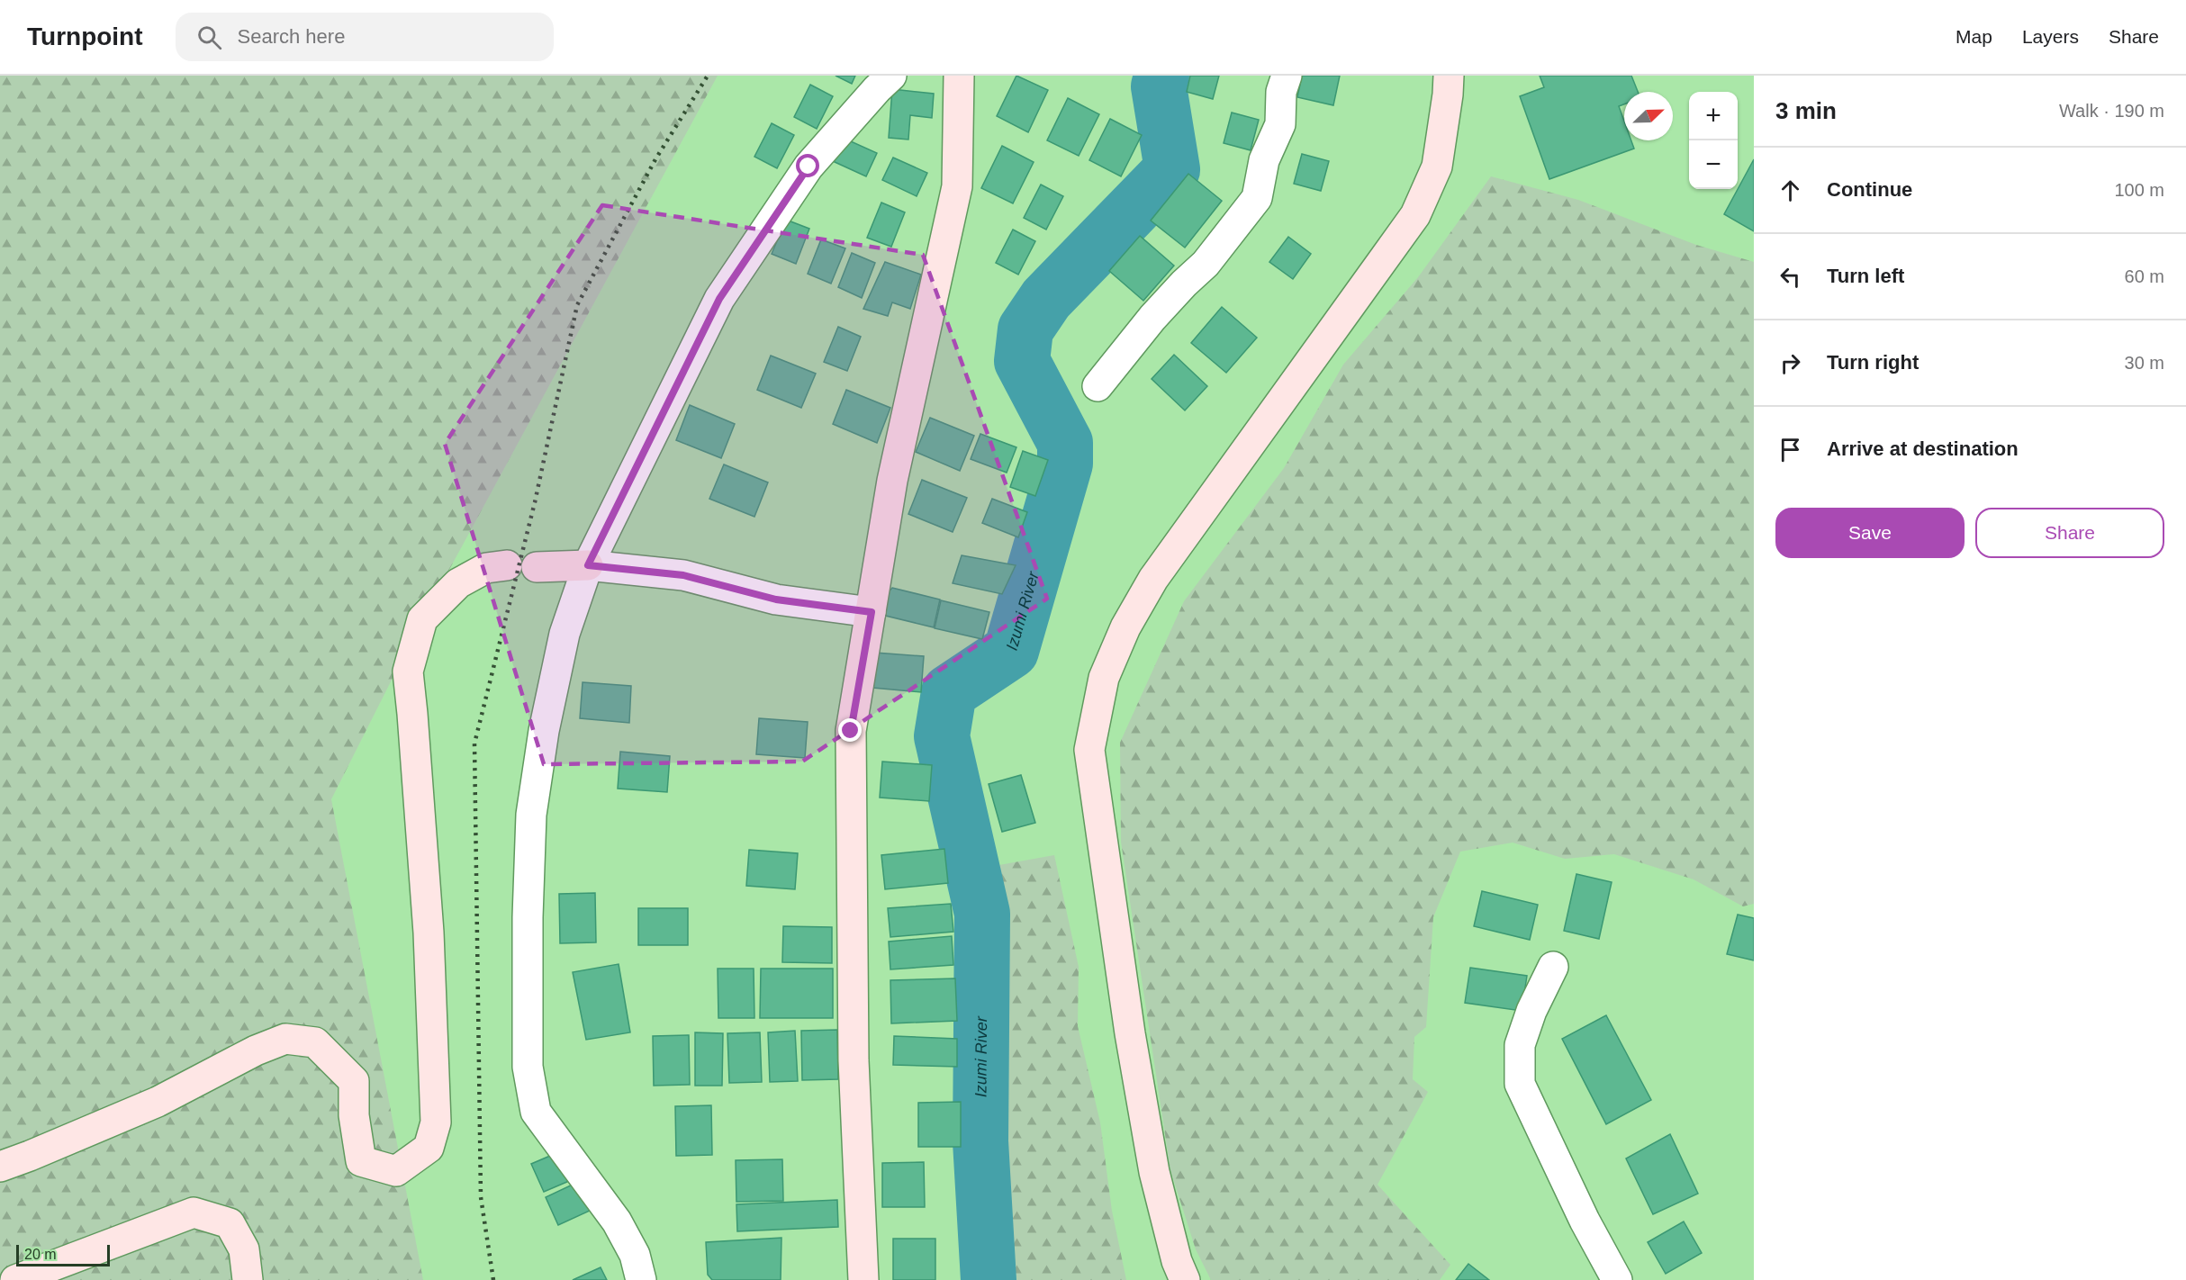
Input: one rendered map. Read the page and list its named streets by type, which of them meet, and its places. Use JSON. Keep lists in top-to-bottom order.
{
  "water": ["Izumi River"],
  "scale_bar": "20 m",
  "north": "top right",
  "page": {
    "header": "Turnpoint",
    "search": "Search here",
    "nav": ["Map", "Layers", "Share"],
    "heading": ["3 min", "Walk · 190 m"],
    "map_buttons": ["+", "−"],
    "list": [
      ["Continue", "100 m"],
      ["Turn left", "60 m"],
      ["Turn right", "30 m"],
      "Arrive at destination"
    ],
    "buttons": ["Save", "Share"],
    "scale": "20 m"
  }
}
